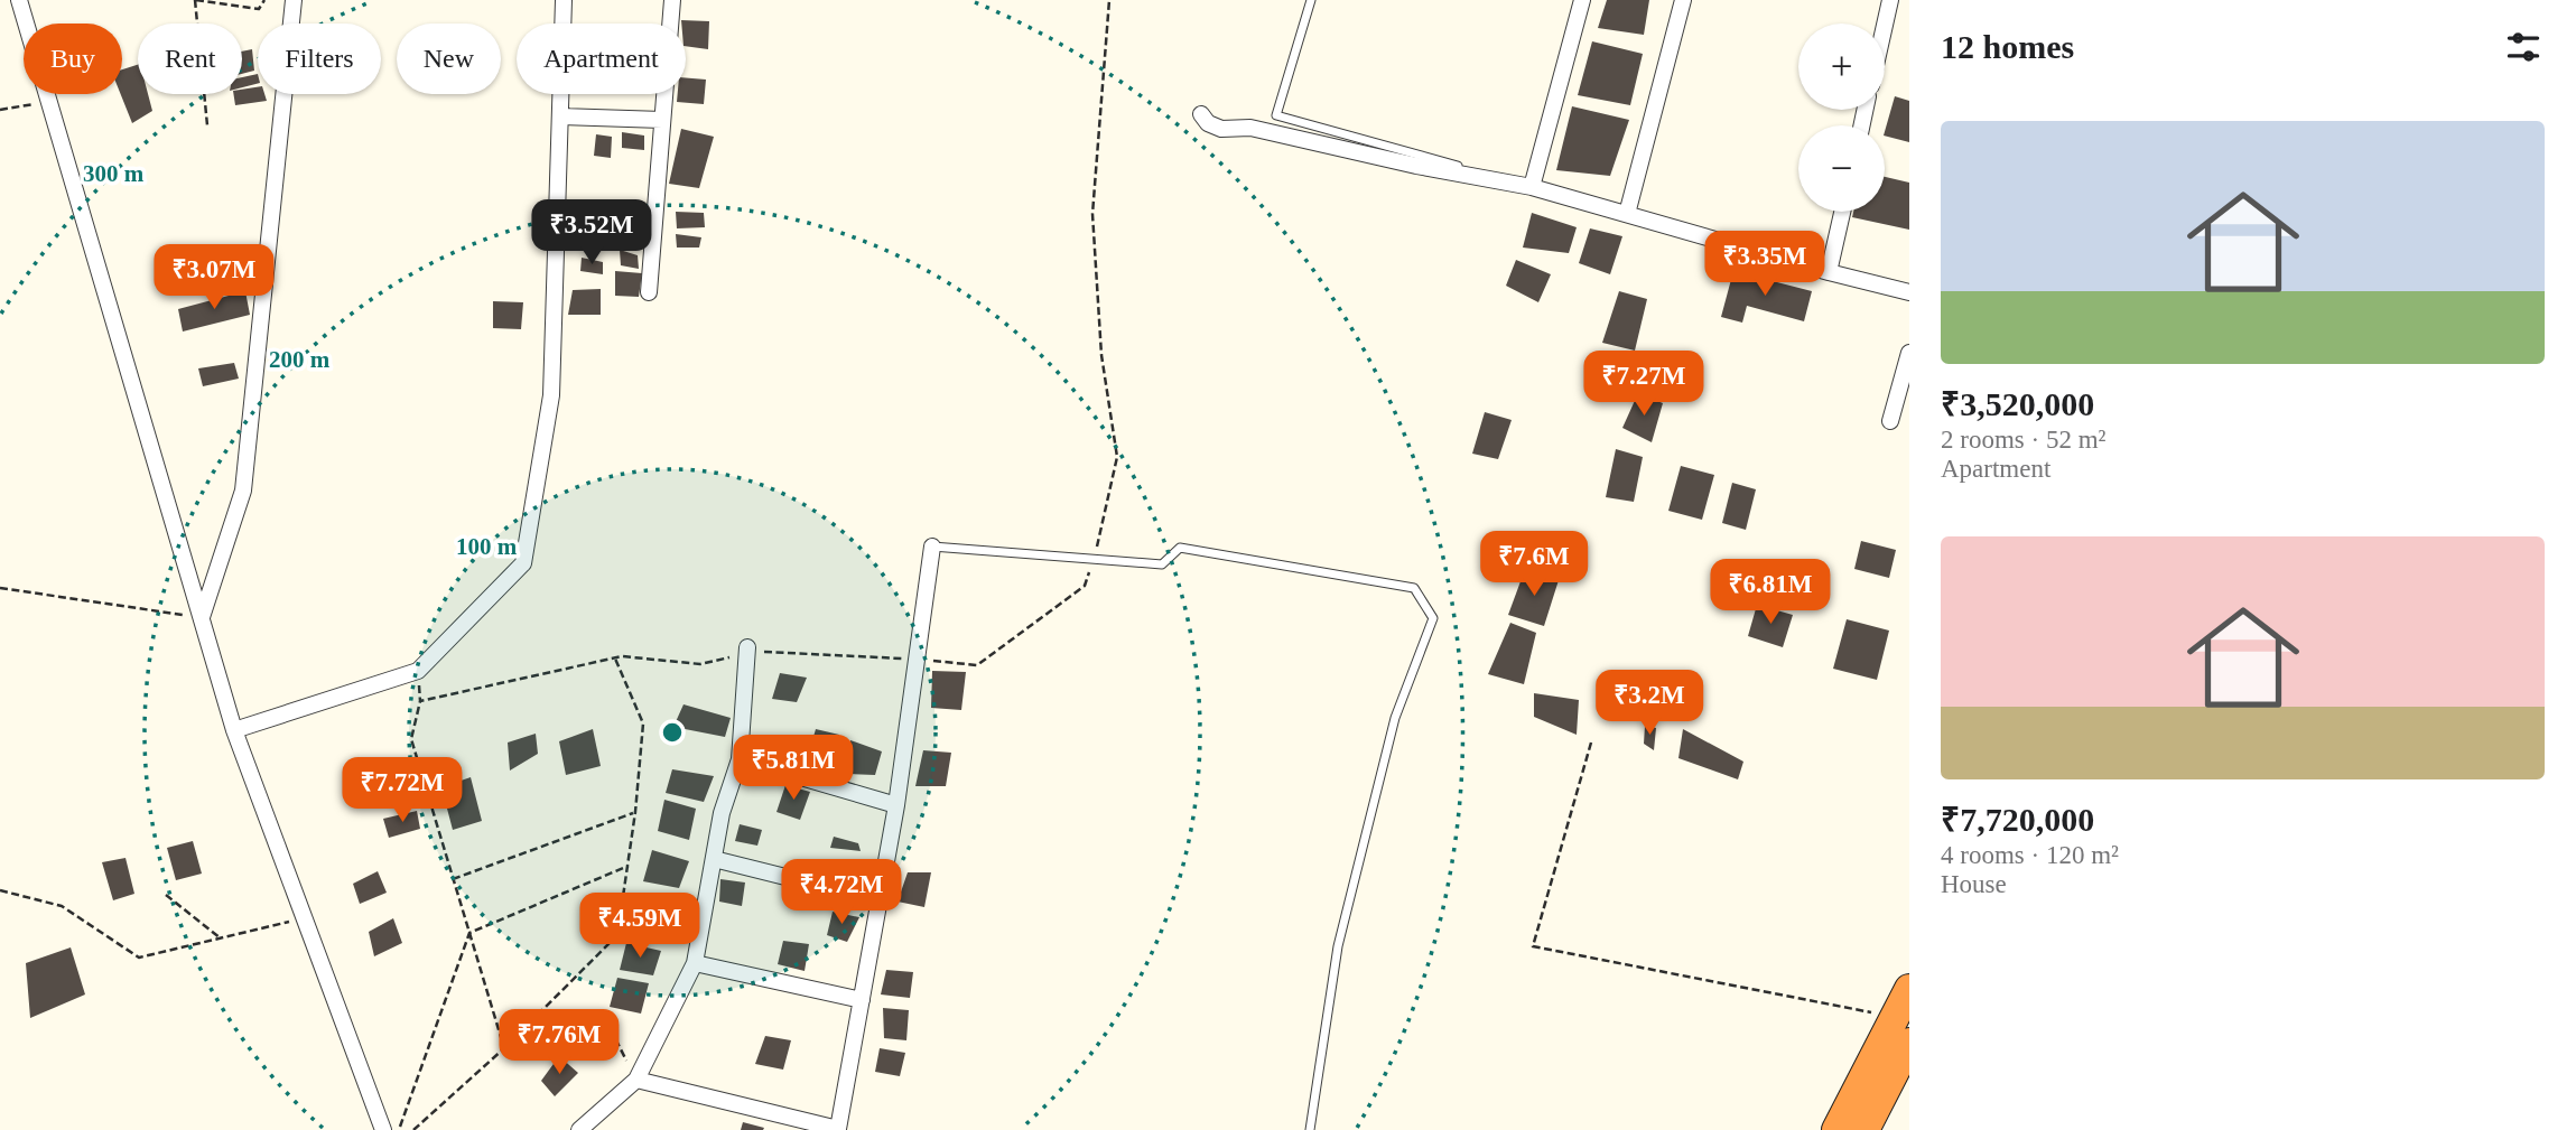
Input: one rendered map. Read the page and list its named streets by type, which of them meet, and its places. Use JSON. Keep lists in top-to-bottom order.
{
  "page": {
    "heading": "12 homes",
    "map_buttons": ["+", "−"],
    "chip": [
      "Buy",
      "Rent",
      "Filters",
      "New",
      "Apartment"
    ],
    "list": [
      {
        "name": "₹3,520,000",
        "note": "2 rooms · 52 m² · Apartment"
      },
      {
        "name": "₹7,720,000",
        "note": "4 rooms · 120 m² · House"
      }
    ],
    "price": [
      "₹3.52M",
      "₹3.35M",
      "₹3.07M",
      "₹7.27M",
      "₹7.6M",
      "₹6.81M",
      "₹3.2M",
      "₹5.81M",
      "₹7.72M",
      "₹4.72M",
      "₹4.59M",
      "₹7.76M"
    ]
  },
  "rings": ["300 m", "200 m", "100 m"]
}
